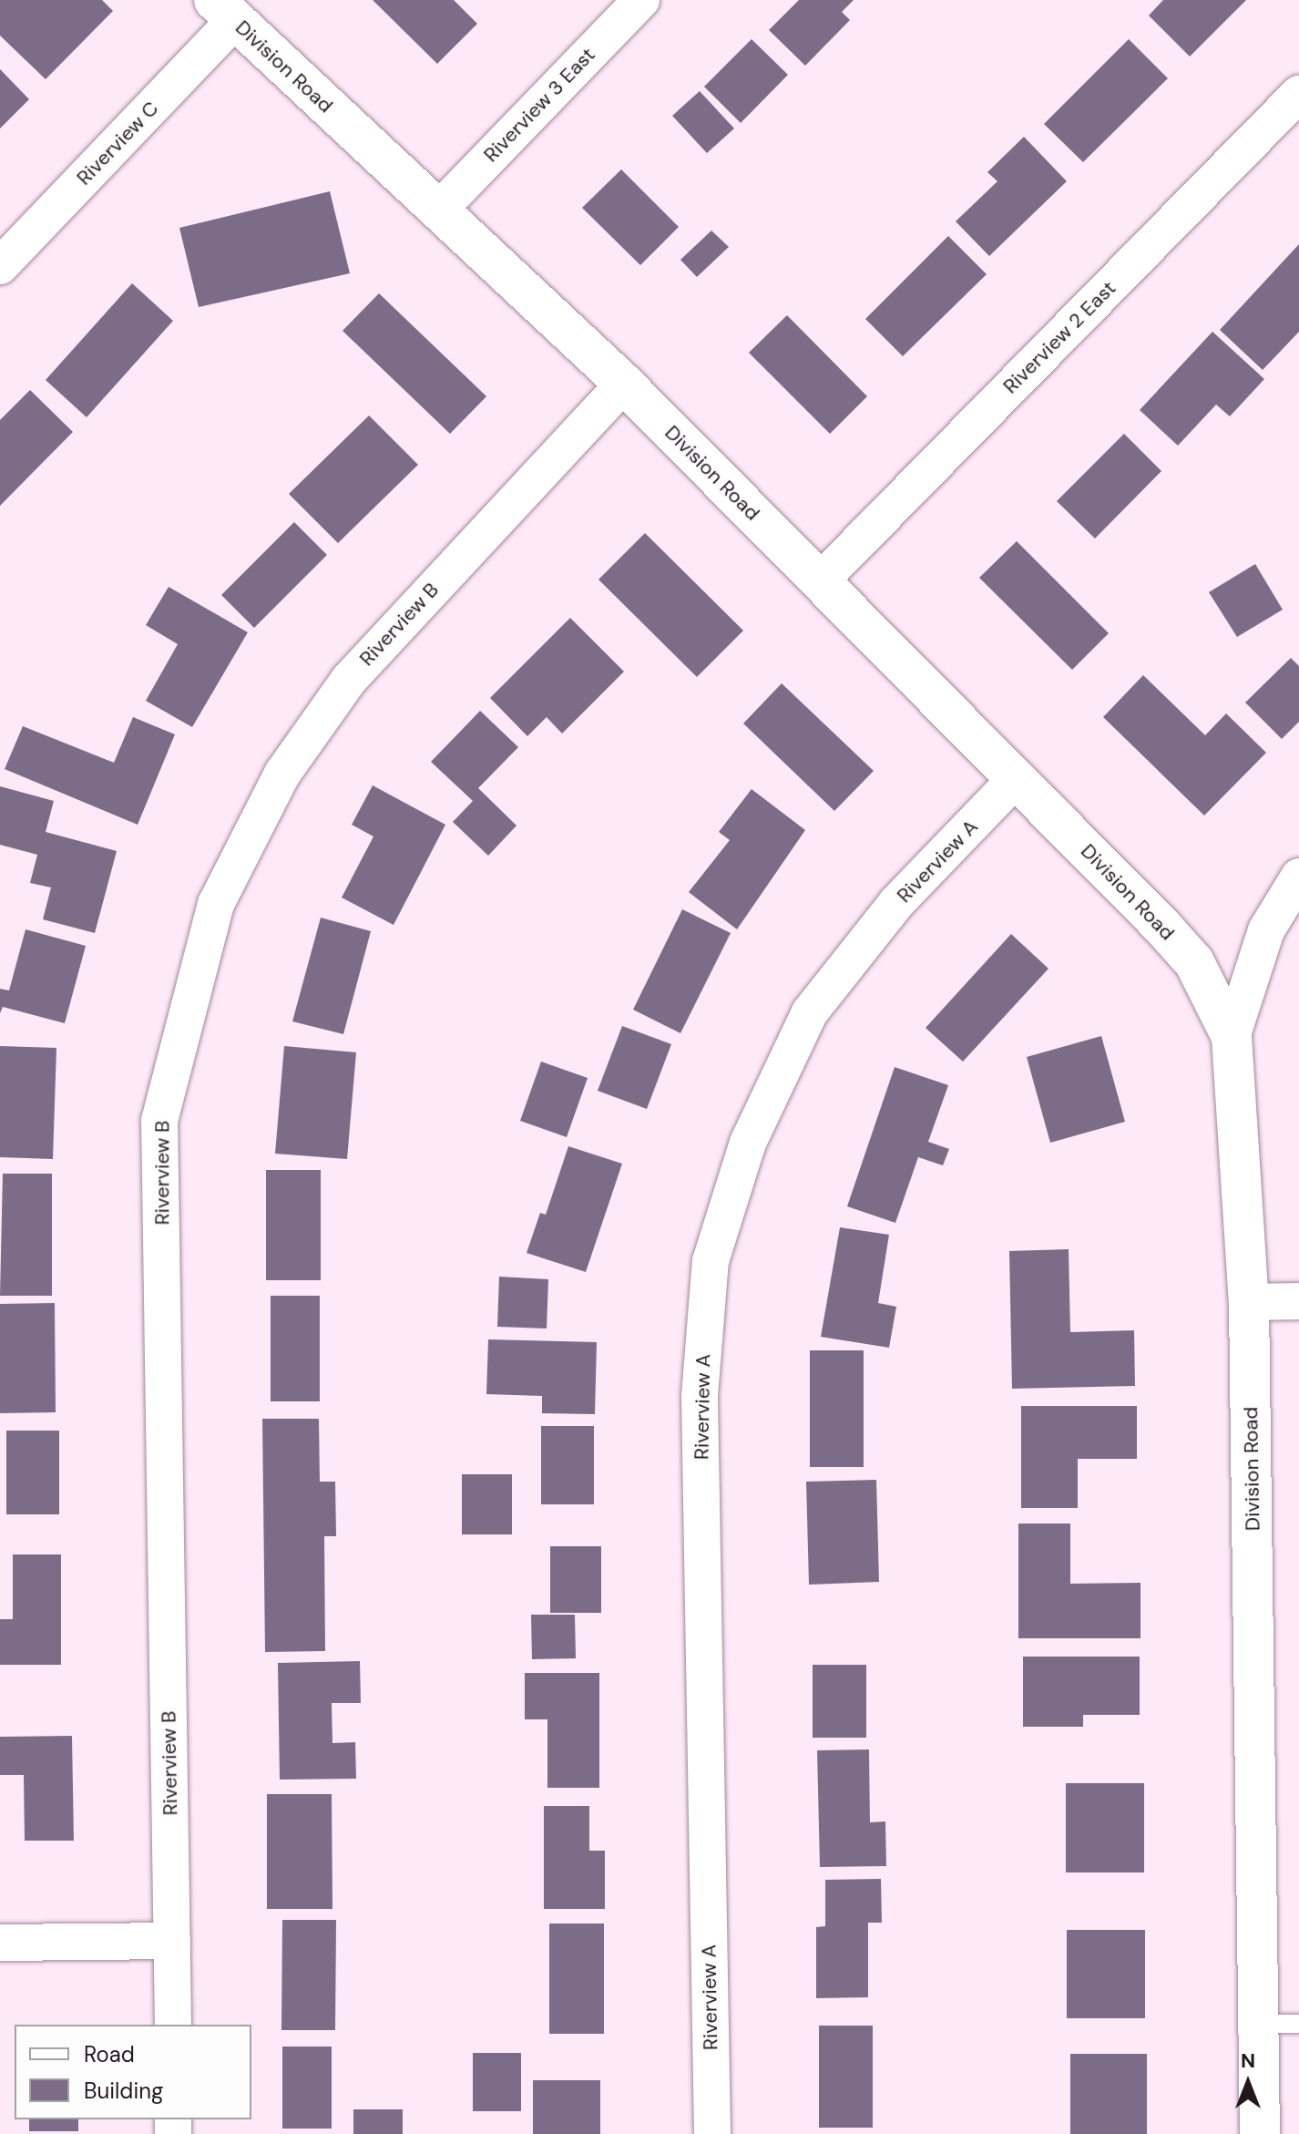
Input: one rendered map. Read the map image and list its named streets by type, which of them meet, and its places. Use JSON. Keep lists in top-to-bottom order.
{
  "streets": {
    "street": [
      "Division Road",
      "Riverview 3 East",
      "Riverview C",
      "Riverview 2 East",
      "Riverview B",
      "Riverview A"
    ]
  },
  "crossings": [
    ["Division Road", "Riverview 3 East"],
    ["Division Road", "Riverview C"],
    ["Division Road", "Riverview 2 East"],
    ["Division Road", "Riverview B"],
    ["Division Road", "Riverview A"]
  ],
  "legend": ["Road", "Building"],
  "north": "top"
}
